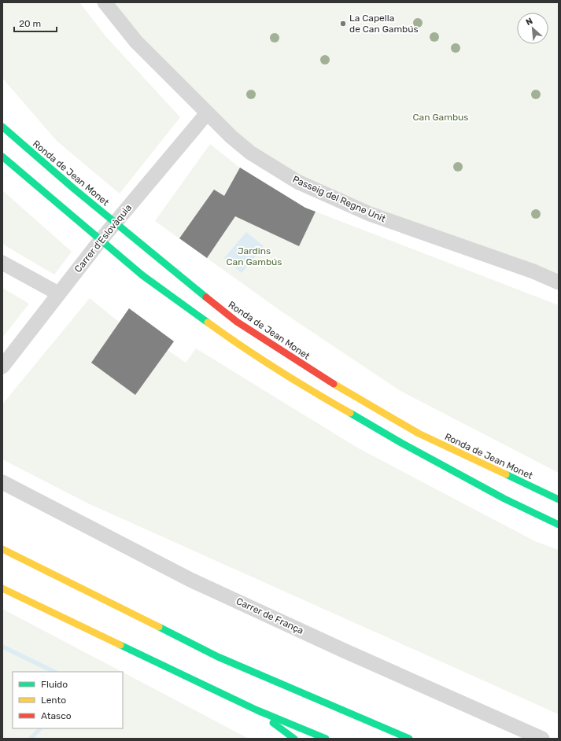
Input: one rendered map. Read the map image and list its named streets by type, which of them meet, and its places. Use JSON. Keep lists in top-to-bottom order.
{
  "streets": {
    "main road": ["Ronda de Jean Monet"],
    "street": ["Passeig del Regne Unit", "Carrer d'Eslovàquia", "Carrer de França"]
  },
  "crossings": [
    ["Ronda de Jean Monet", "Carrer d'Eslovàquia"],
    ["Passeig del Regne Unit", "Carrer d'Eslovàquia"]
  ],
  "parks": ["Can Gambus", "Jardins Can Gambús"],
  "places": ["La Capella de Can Gambús"],
  "legend": ["Fluido", "Lento", "Atasco"],
  "scale_bar": "20 m",
  "north": "top left"
}
